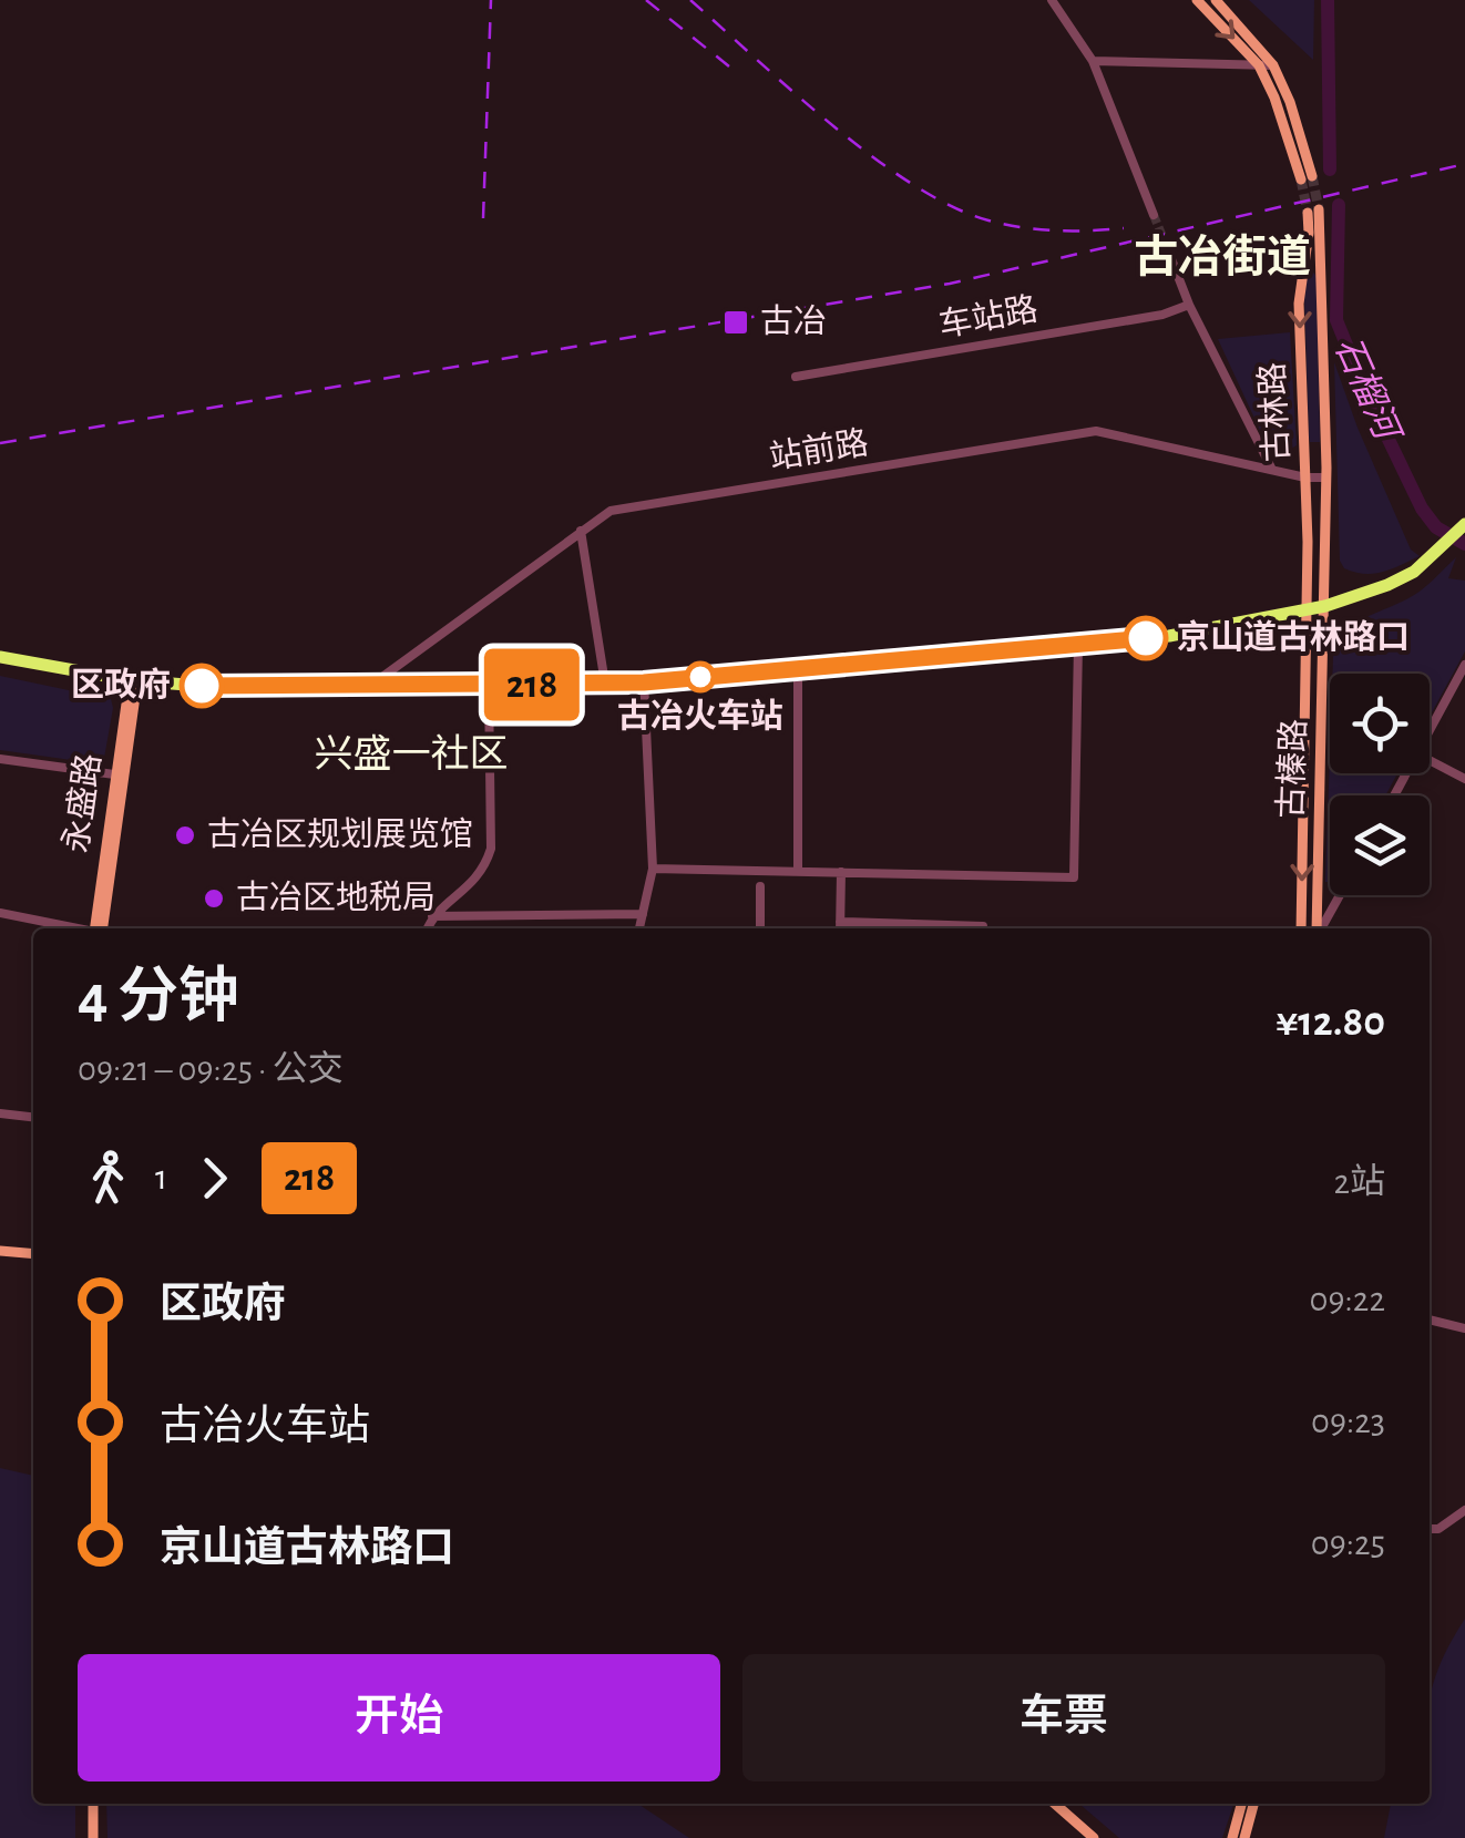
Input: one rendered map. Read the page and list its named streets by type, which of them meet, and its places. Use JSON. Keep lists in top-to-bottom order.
{
  "streets": {
    "main road": ["古林路", "古榛路", "永盛路"],
    "street": ["车站路", "站前路"]
  },
  "crossings": [
    ["古林路", "站前路"],
    ["古林路", "古榛路"]
  ],
  "districts": ["古冶街道", "兴盛一社区"],
  "water": ["石榴河"],
  "places": {
    "transit": ["古冶"],
    "other": [
      "京山道古林路口",
      "古冶火车站",
      "区政府",
      "古冶区规划展览馆",
      "古冶区地税局"
    ]
  },
  "lines": ["bus line 218"],
  "page": {
    "on_map": "218",
    "heading": ["4 分钟", "09:21 – 09:25 · 公交", "¥12.80"],
    "legs": ["1", "218", "2站"],
    "list": [
      {
        "name": "区政府",
        "value": "09:22"
      },
      {
        "name": "古冶火车站",
        "value": "09:23"
      },
      {
        "name": "京山道古林路口",
        "value": "09:25"
      }
    ],
    "buttons": ["开始", "车票"]
  }
}
